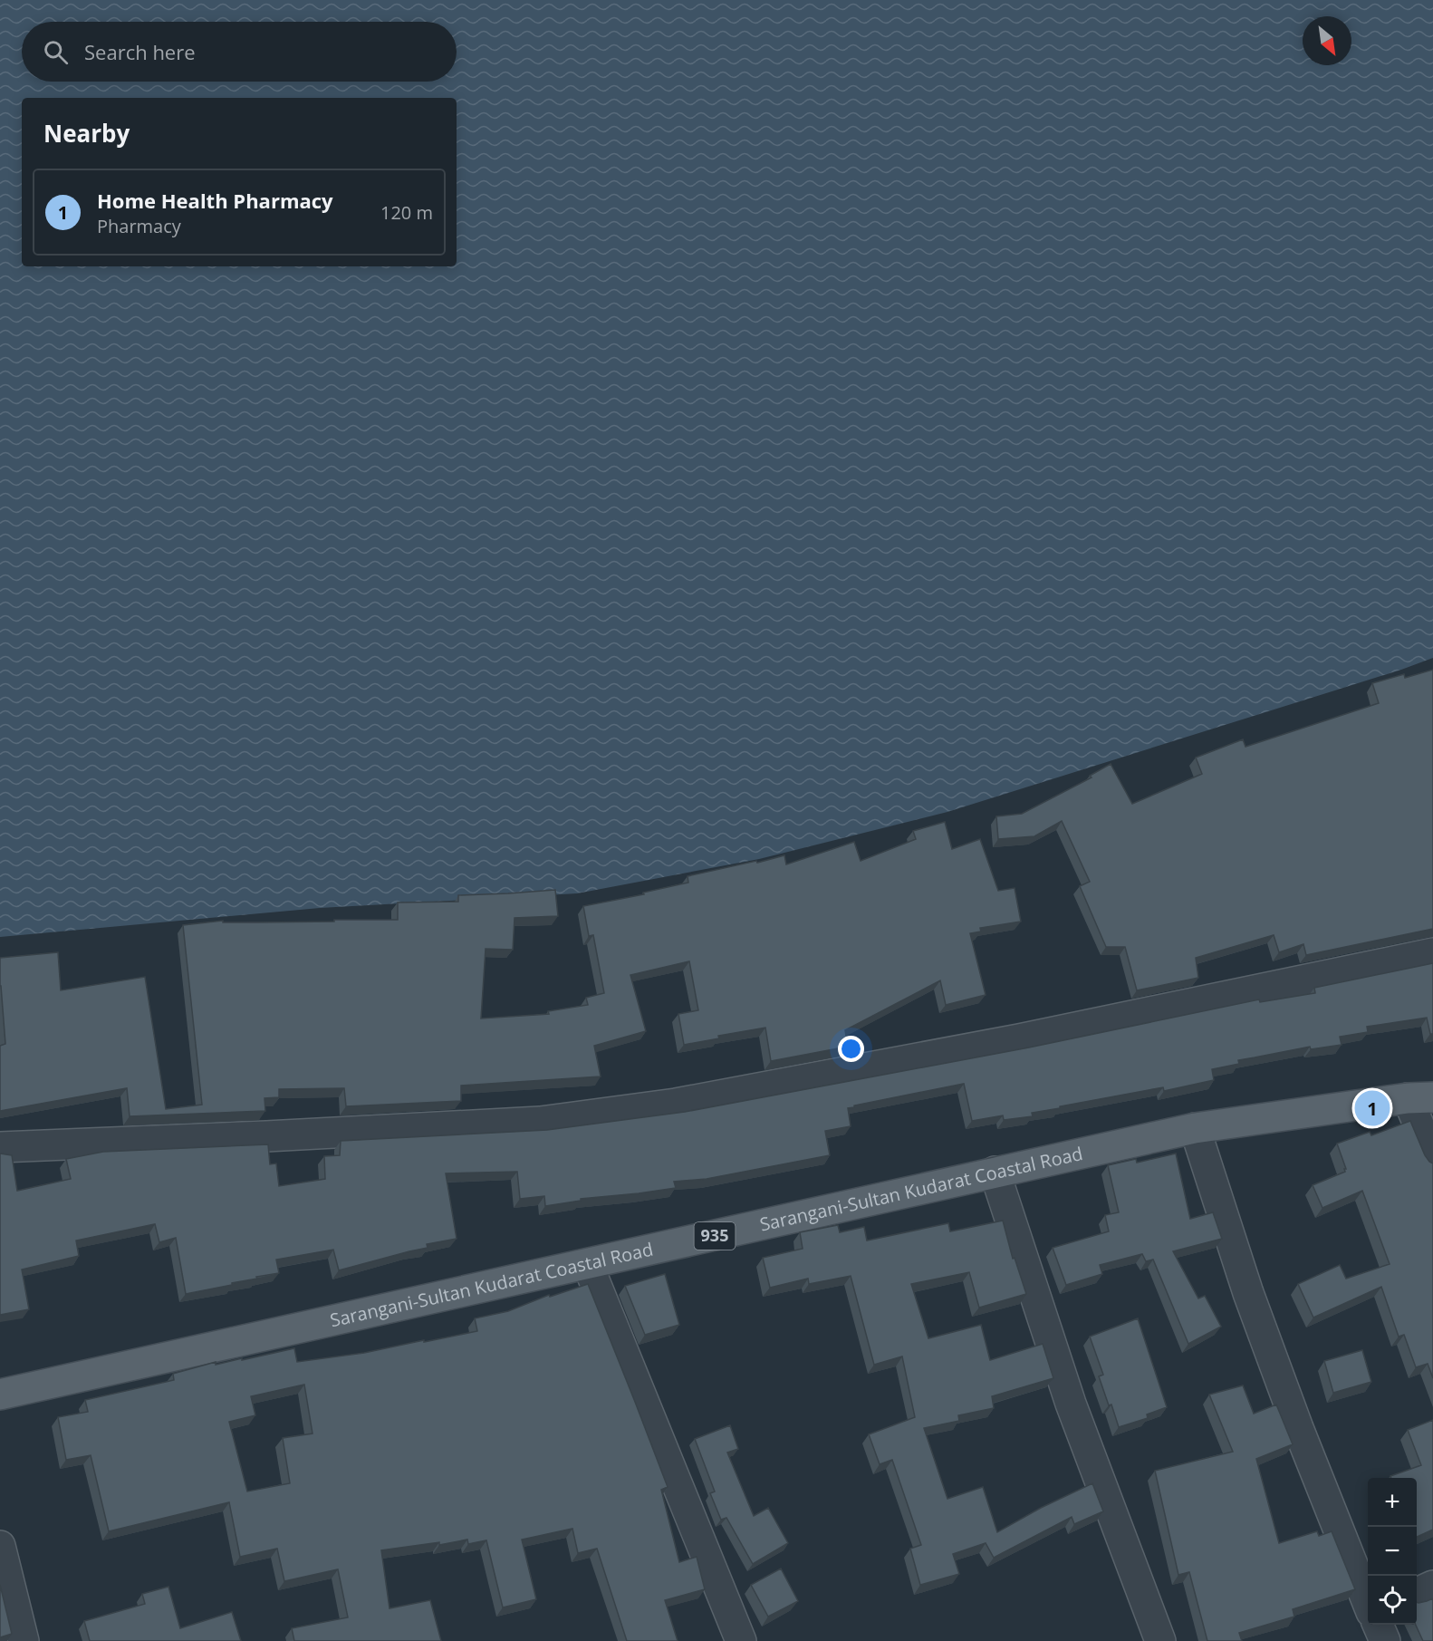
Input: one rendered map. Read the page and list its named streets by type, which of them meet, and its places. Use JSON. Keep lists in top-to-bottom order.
{
  "streets": {
    "main road": ["Sarangani-Sultan Kudarat Coastal Road", "935"]
  },
  "north": "bottom right",
  "page": {
    "search": "Search here",
    "heading": "Nearby",
    "list": [
      {
        "mark": "1",
        "name": "Home Health Pharmacy",
        "note": "Pharmacy",
        "value": "120 m"
      }
    ],
    "pins": "1",
    "map_buttons": ["+", "−"]
  }
}
